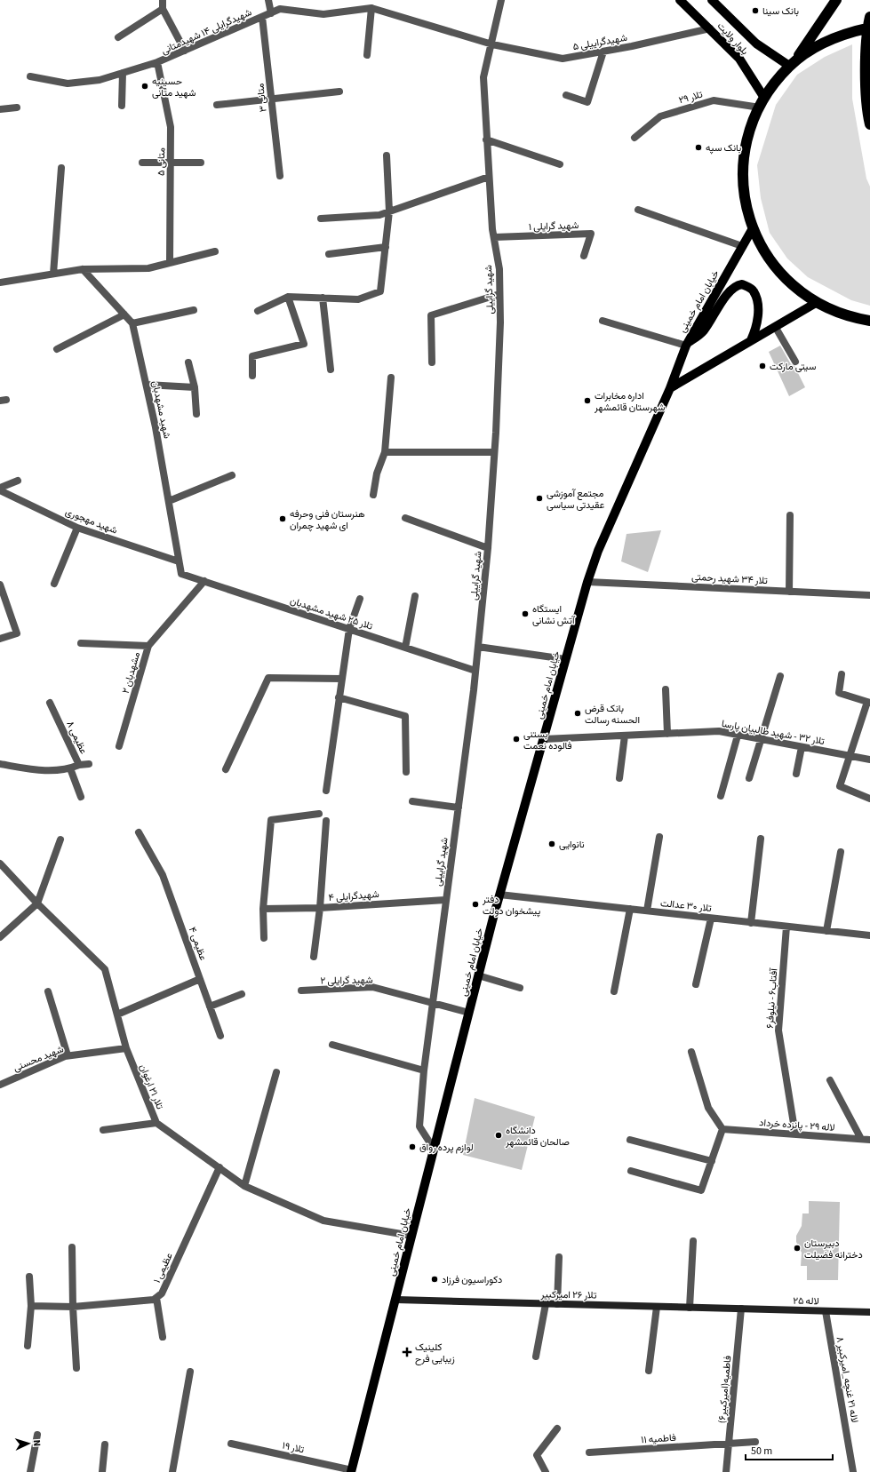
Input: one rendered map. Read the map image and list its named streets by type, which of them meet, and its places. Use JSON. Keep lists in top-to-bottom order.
{
  "streets": {
    "main road": [
      "بلوار ولایت",
      "خیابان امام خمینی",
      "تلار ۲۶ امیرکبیر",
      "لاله ۲۵"
    ],
    "street": [
      "شهیدگرایلی ۱۴ شهیدمتانی",
      "شهیدگراییلی ۵",
      "تلار ۲۹",
      "متانی ۳",
      "متانی ۵",
      "شهید گرایلی ۱",
      "شهید گراییلی",
      "شهید مشهدبان",
      "شهید مهجوری",
      "تلار ۳۴ شهید رحمتی",
      "تلار ۲۵ شهید مشهدبان",
      "مشهدبان ۲",
      "تلار ۳۲ - شهید طالبیان پارسا",
      "عظیمی ۸",
      "شهیدگرایلی ۴",
      "تلار ۳۰ عدالت",
      "عظیمی ۴",
      "شهید گرایلی ۲",
      "آفتاب۶ - نیلوفر۶",
      "شهید محسنی",
      "تلار ۲۱ ارغوان",
      "لاله ۲۹ - پانزده خرداد",
      "عظیمی ۱",
      "لاله ۲۱ غنچه_امیرکبیر ۸",
      "فاطمیه(امیرکبیر۶)",
      "فاطمیه ۱۱",
      "تلار ۱۹"
    ]
  },
  "crossings": [
    ["شهیدگرایلی ۱۴ شهیدمتانی", "شهیدگراییلی ۵"],
    ["شهیدگرایلی ۱۴ شهیدمتانی", "متانی ۳"],
    ["شهیدگرایلی ۱۴ شهیدمتانی", "متانی ۵"],
    ["شهیدگرایلی ۱۴ شهیدمتانی", "شهید گراییلی"],
    ["بلوار ولایت", "شهیدگراییلی ۵"],
    ["شهیدگراییلی ۵", "شهید گراییلی"],
    ["شهید گرایلی ۱", "شهید گراییلی"],
    ["شهید گراییلی", "خیابان امام خمینی"],
    ["شهید گراییلی", "تلار ۲۵ شهید مشهدبان"],
    ["شهید گراییلی", "شهیدگرایلی ۴"],
    ["شهید گراییلی", "شهید گرایلی ۲"],
    ["خیابان امام خمینی", "تلار ۳۴ شهید رحمتی"],
    ["خیابان امام خمینی", "تلار ۳۲ - شهید طالبیان پارسا"],
    ["خیابان امام خمینی", "تلار ۳۰ عدالت"],
    ["خیابان امام خمینی", "شهید گرایلی ۲"],
    ["خیابان امام خمینی", "تلار ۲۱ ارغوان"],
    ["خیابان امام خمینی", "تلار ۲۶ امیرکبیر"],
    ["خیابان امام خمینی", "تلار ۱۹"],
    ["شهید مشهدبان", "شهید مهجوری"],
    ["شهید مشهدبان", "تلار ۲۵ شهید مشهدبان"],
    ["تلار ۲۵ شهید مشهدبان", "مشهدبان ۲"],
    ["تلار ۳۰ عدالت", "آفتاب۶ - نیلوفر۶"],
    ["آفتاب۶ - نیلوفر۶", "لاله ۲۹ - پانزده خرداد"],
    ["شهید محسنی", "تلار ۲۱ ارغوان"],
    ["تلار ۲۱ ارغوان", "عظیمی ۱"],
    ["تلار ۲۶ امیرکبیر", "لاله ۲۵"],
    ["تلار ۲۶ امیرکبیر", "فاطمیه(امیرکبیر۶)"],
    ["لاله ۲۵", "لاله ۲۱ غنچه_امیرکبیر ۸"],
    ["لاله ۲۵", "فاطمیه(امیرکبیر۶)"],
    ["فاطمیه(امیرکبیر۶)", "فاطمیه ۱۱"]
  ],
  "places": {
    "other": [
      "بانک سینا",
      "حسینیه شهید متانی",
      "بانک سپه",
      "سیتی مارکت",
      "اداره مخابرات شهرستان قائمشهر",
      "مجتمع آموزشی عقیدتی سیاسی",
      "هنرستان فنی وحرفه ای شهید چمران",
      "ایستگاه آتش نشانی",
      "بانک قرض الحسنه رسالت",
      "بستنی فالوده نعمت",
      "نانوایی",
      "دفتر پیشخوان دولت",
      "دانشگاه صالحان قائمشهر",
      "لوازم پرده رواق",
      "دبیرستان دخترانه فضیلت",
      "دکوراسیون فرزاد"
    ],
    "health": ["کلینیک زیبایی فرح"]
  },
  "scale_bar": "50 m",
  "north": "right"
}
